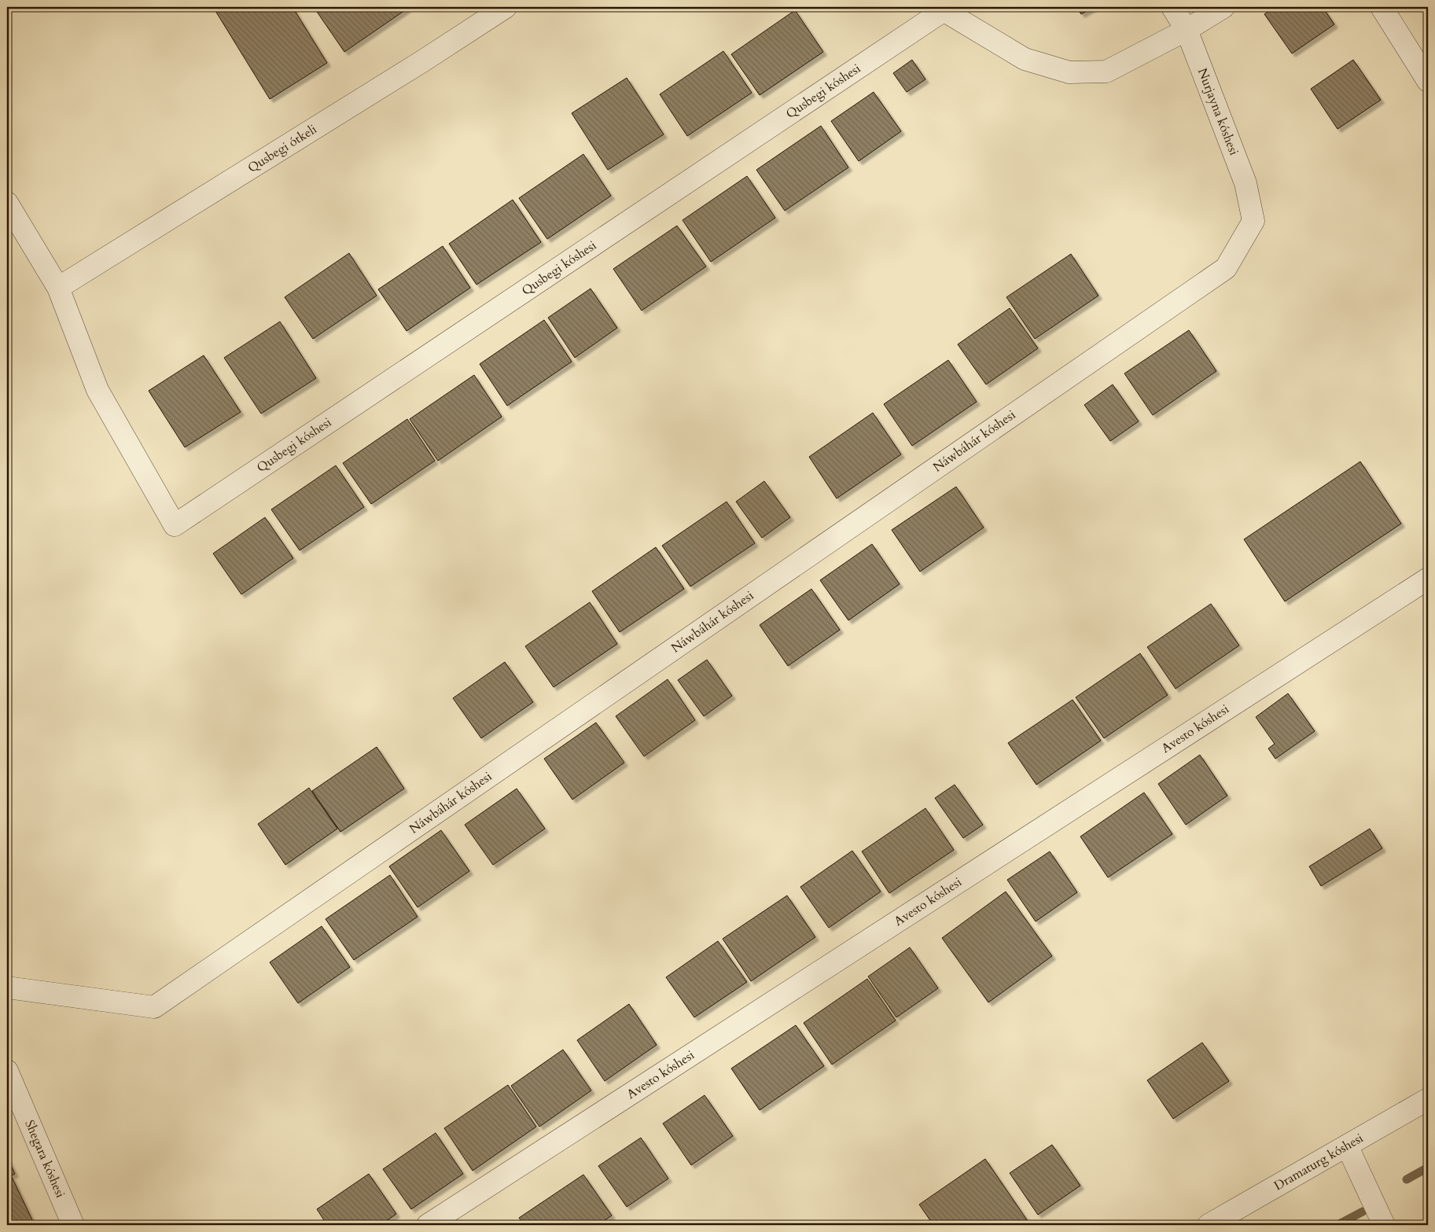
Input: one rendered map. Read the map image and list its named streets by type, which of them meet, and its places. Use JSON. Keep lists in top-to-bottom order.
{
  "streets": {
    "street": [
      "Qusbegi kóshesi",
      "Nurjayna kóshesi",
      "Qusbegi ótkeli",
      "Náwbáhár kóshesi",
      "Avesto kóshesi",
      "Shegara kóshesi",
      "Dramaturg kóshesi"
    ]
  },
  "crossings": [
    ["Qusbegi kóshesi", "Qusbegi ótkeli"],
    ["Nurjayna kóshesi", "Náwbáhár kóshesi"]
  ]
}
